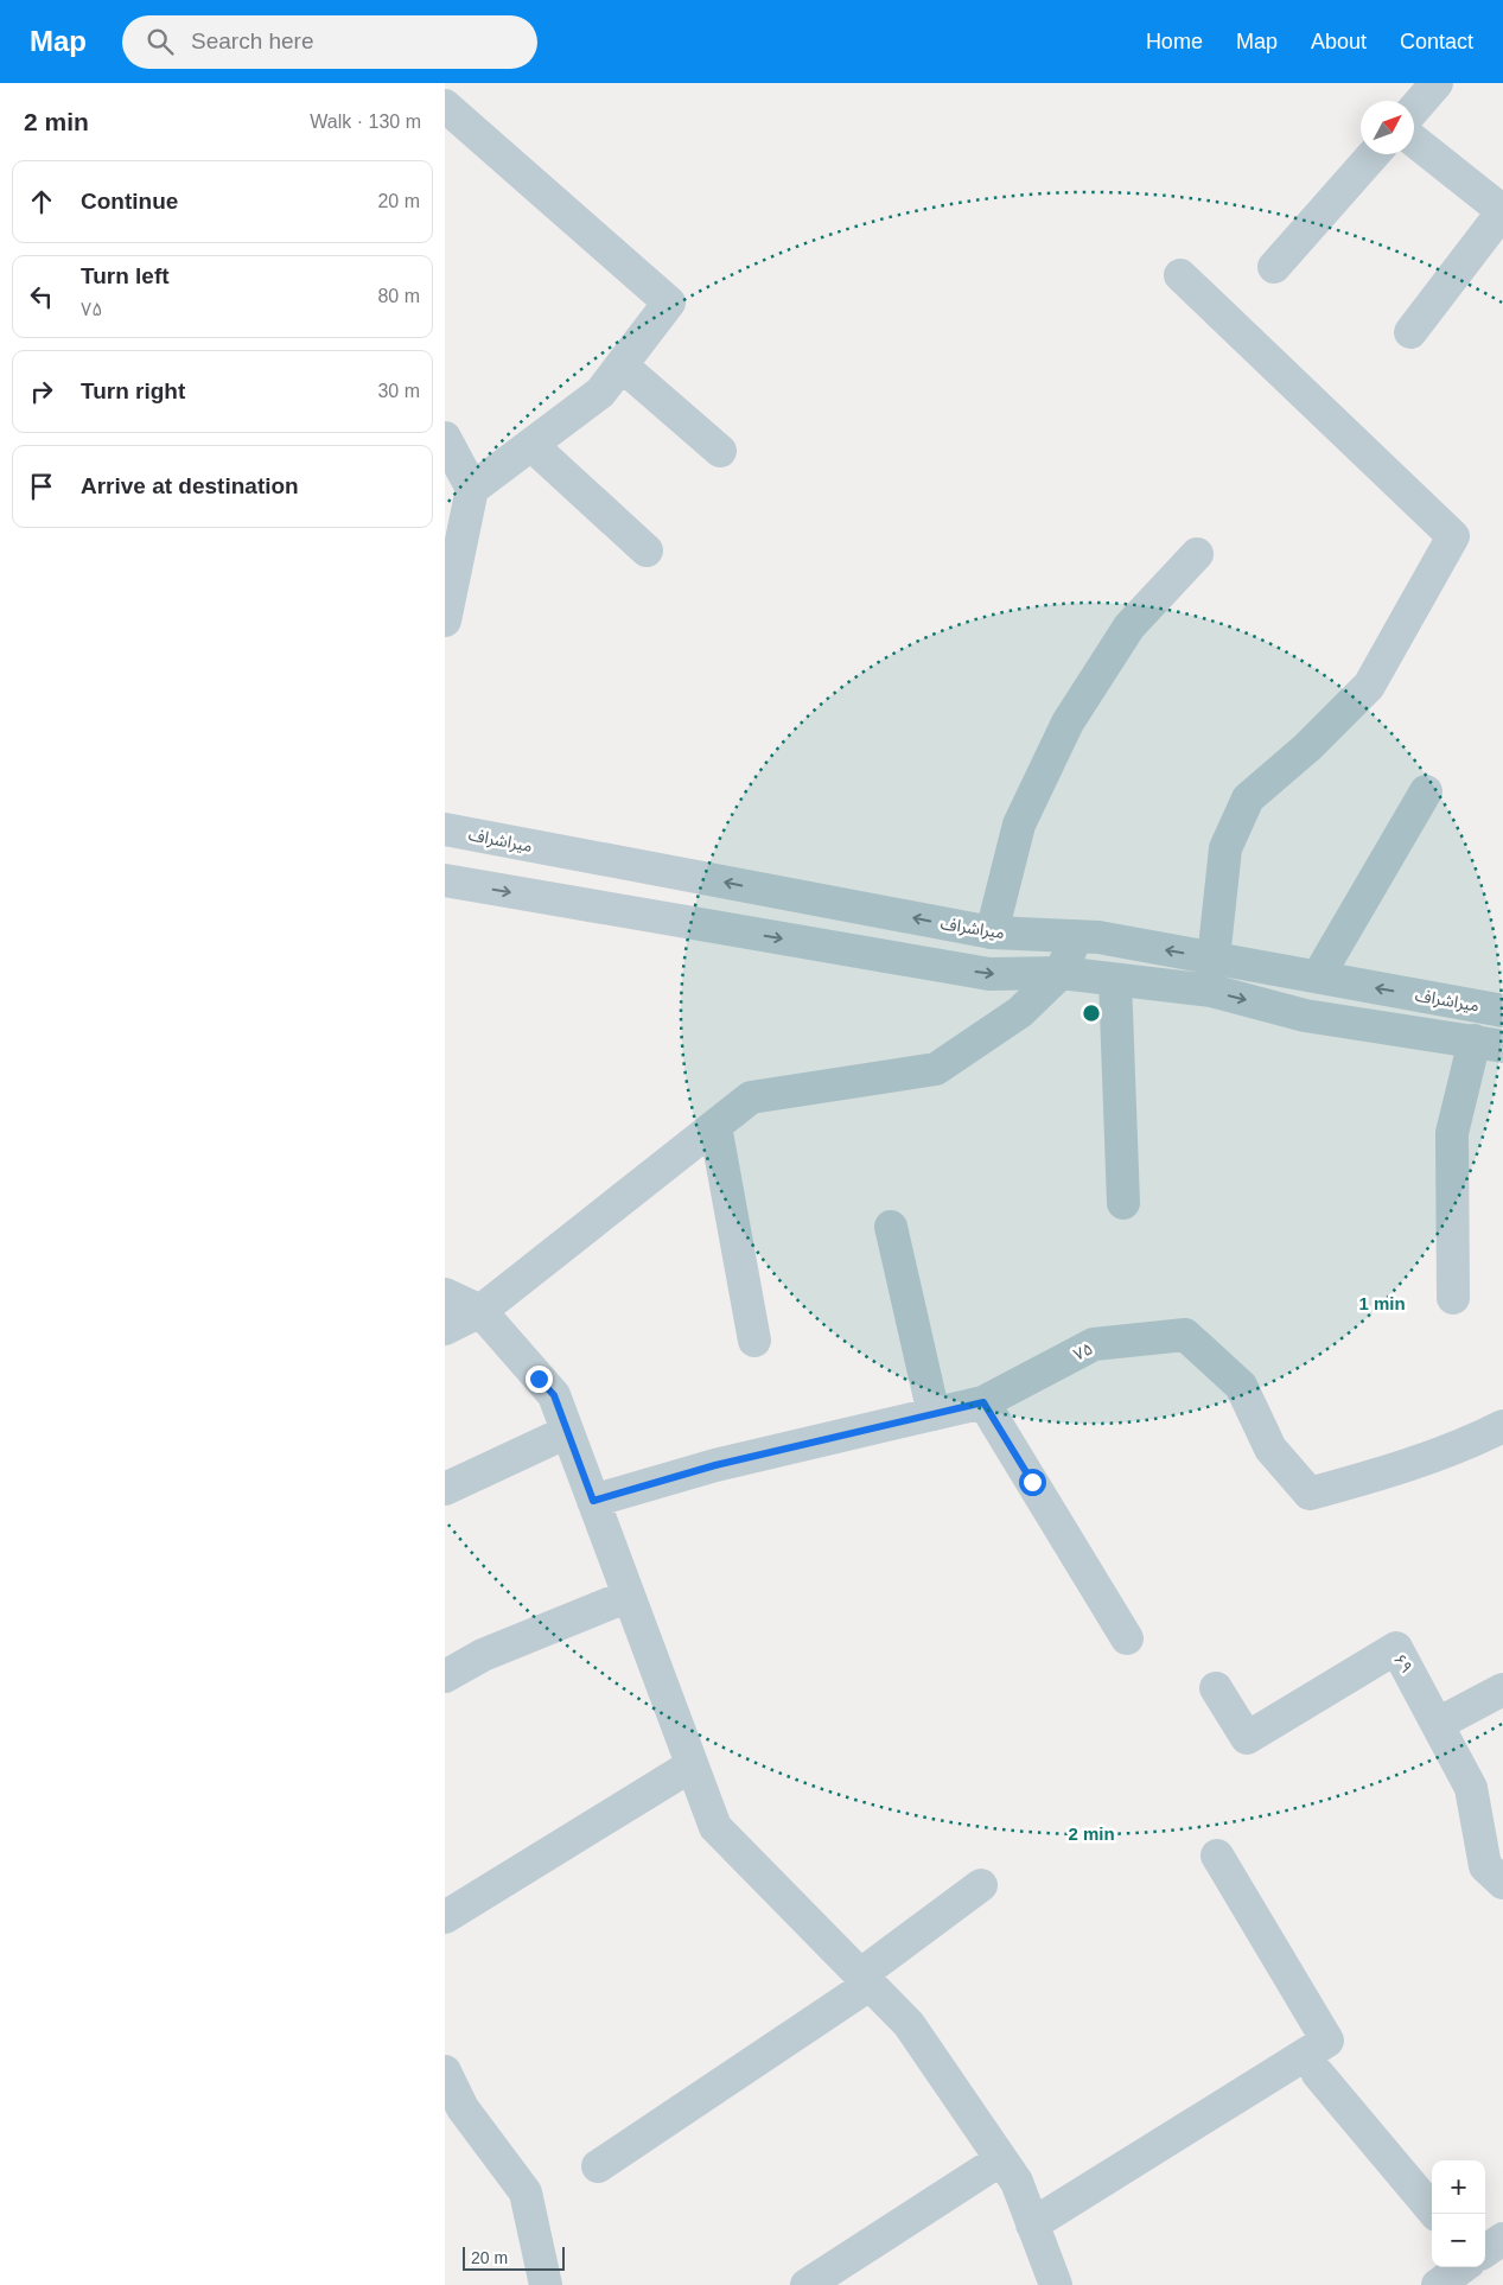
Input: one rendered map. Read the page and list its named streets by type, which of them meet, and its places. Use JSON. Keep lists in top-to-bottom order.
{
  "streets": {
    "street": ["میراشراف", "۷۵", "۶۹"]
  },
  "scale_bar": "20 m",
  "north": "top right",
  "page": {
    "header": "Map",
    "search": "Search here",
    "nav": [
      "Home",
      "Map",
      "About",
      "Contact"
    ],
    "heading": ["2 min", "Walk · 130 m"],
    "list": [
      ["Continue", "20 m"],
      ["Turn left", "۷۵", "80 m"],
      ["Turn right", "30 m"],
      "Arrive at destination"
    ],
    "map_buttons": ["+", "−"],
    "scale": "20 m"
  },
  "rings": ["1 min", "2 min"]
}
